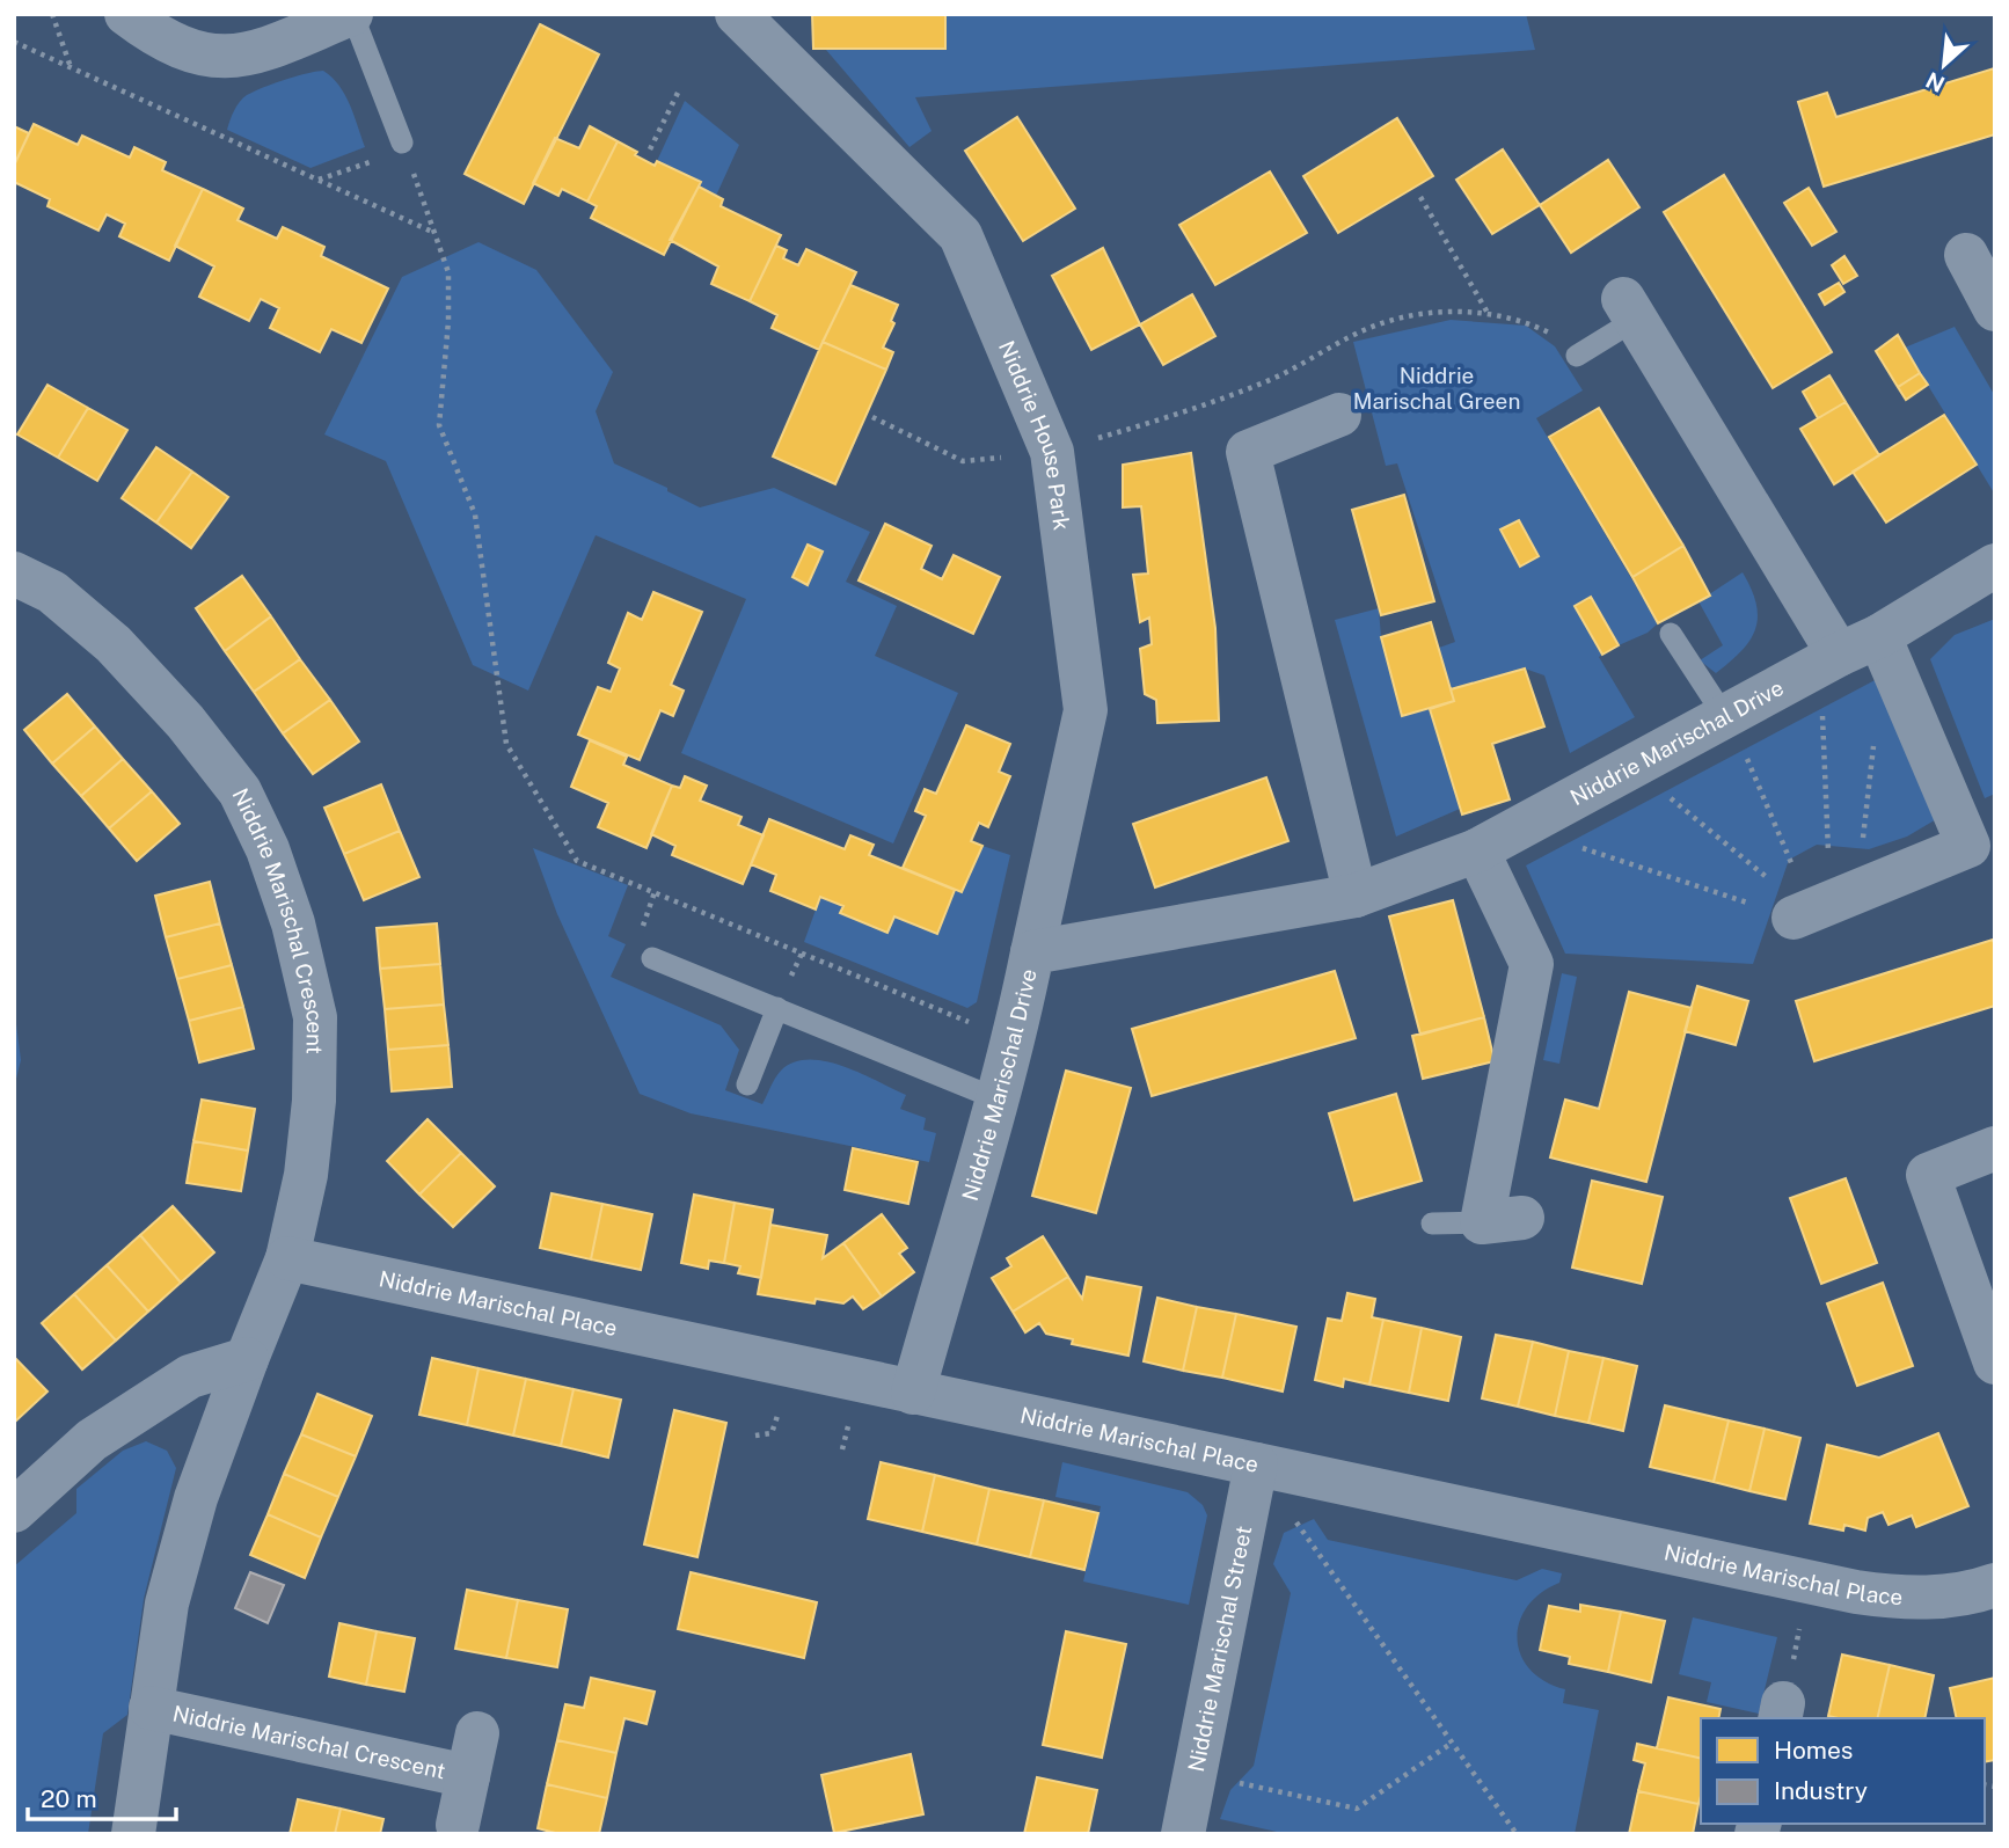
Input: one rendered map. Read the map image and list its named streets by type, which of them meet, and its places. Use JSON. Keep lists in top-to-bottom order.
{
  "streets": {
    "street": [
      "Niddrie House Park",
      "Niddrie Marischal Drive",
      "Niddrie Marischal Crescent",
      "Niddrie Marischal Place",
      "Niddrie Marischal Street"
    ]
  },
  "crossings": [
    ["Niddrie House Park", "Niddrie Marischal Drive"],
    ["Niddrie Marischal Drive", "Niddrie Marischal Place"],
    ["Niddrie Marischal Crescent", "Niddrie Marischal Place"],
    ["Niddrie Marischal Place", "Niddrie Marischal Street"]
  ],
  "parks": ["Niddrie Marischal Green"],
  "legend": ["Homes", "Industry"],
  "scale_bar": "20 m",
  "north": "bottom left"
}
